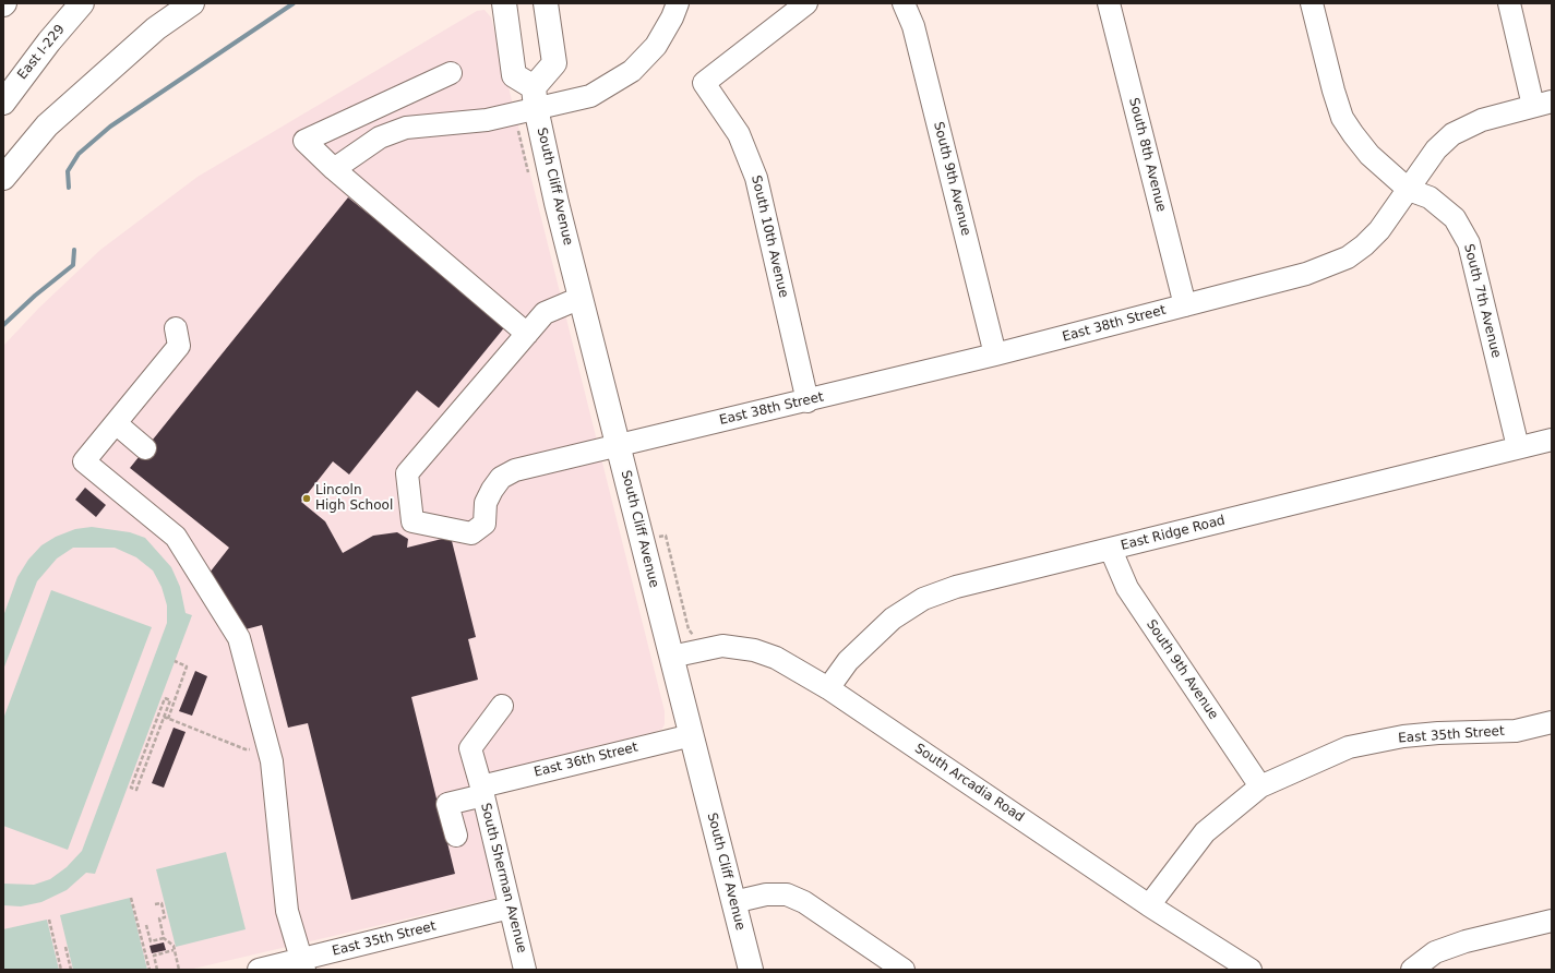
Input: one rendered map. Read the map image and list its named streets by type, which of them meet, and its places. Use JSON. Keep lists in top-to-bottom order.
{
  "streets": {
    "main road": ["East I-229", "South Cliff Avenue"],
    "street": [
      "South 8th Avenue",
      "South 9th Avenue",
      "South 10th Avenue",
      "South 7th Avenue",
      "East 38th Street",
      "East Ridge Road",
      "East 35th Street",
      "East 36th Street",
      "South Arcadia Road",
      "South Sherman Avenue"
    ]
  },
  "crossings": [
    ["South 8th Avenue", "East 38th Street"],
    ["South 9th Avenue", "East 38th Street"],
    ["South 9th Avenue", "East Ridge Road"],
    ["South 9th Avenue", "East 35th Street"],
    ["South Cliff Avenue", "East 38th Street"],
    ["South Cliff Avenue", "East 36th Street"],
    ["South Cliff Avenue", "South Arcadia Road"],
    ["South 10th Avenue", "East 38th Street"],
    ["South 7th Avenue", "East 38th Street"],
    ["South 7th Avenue", "East Ridge Road"],
    ["East Ridge Road", "South Arcadia Road"],
    ["East 35th Street", "South Arcadia Road"],
    ["East 35th Street", "South Sherman Avenue"],
    ["East 36th Street", "South Sherman Avenue"]
  ],
  "places": ["Lincoln High School"]
}
